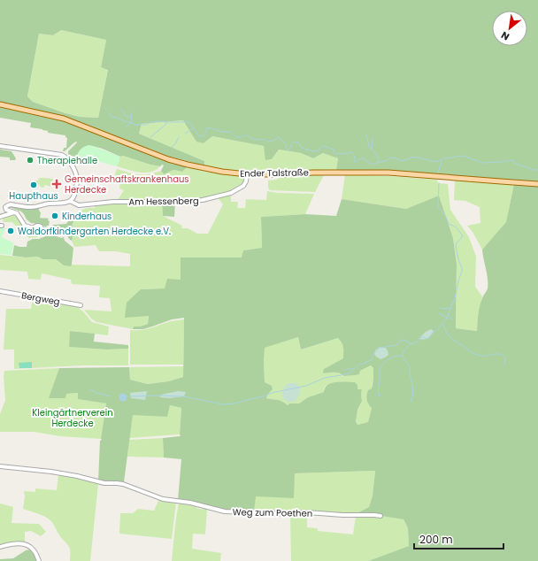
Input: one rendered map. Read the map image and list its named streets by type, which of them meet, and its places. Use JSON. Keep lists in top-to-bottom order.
{
  "streets": {
    "main road": ["Ender Talstraße"],
    "street": ["Am Hessenberg", "Bergweg", "Weg zum Poethen"]
  },
  "crossings": [
    ["Ender Talstraße", "Am Hessenberg"]
  ],
  "parks": ["Kleingärtnerverein Herdecke"],
  "places": {
    "other": [
      "Therapiehalle",
      "Haupthaus",
      "Kinderhaus",
      "Waldorfkindergarten Herdecke e.V."
    ],
    "health": ["Gemeinschaftskrankenhaus Herdecke"]
  },
  "scale_bar": "200 m",
  "north": "bottom left"
}
